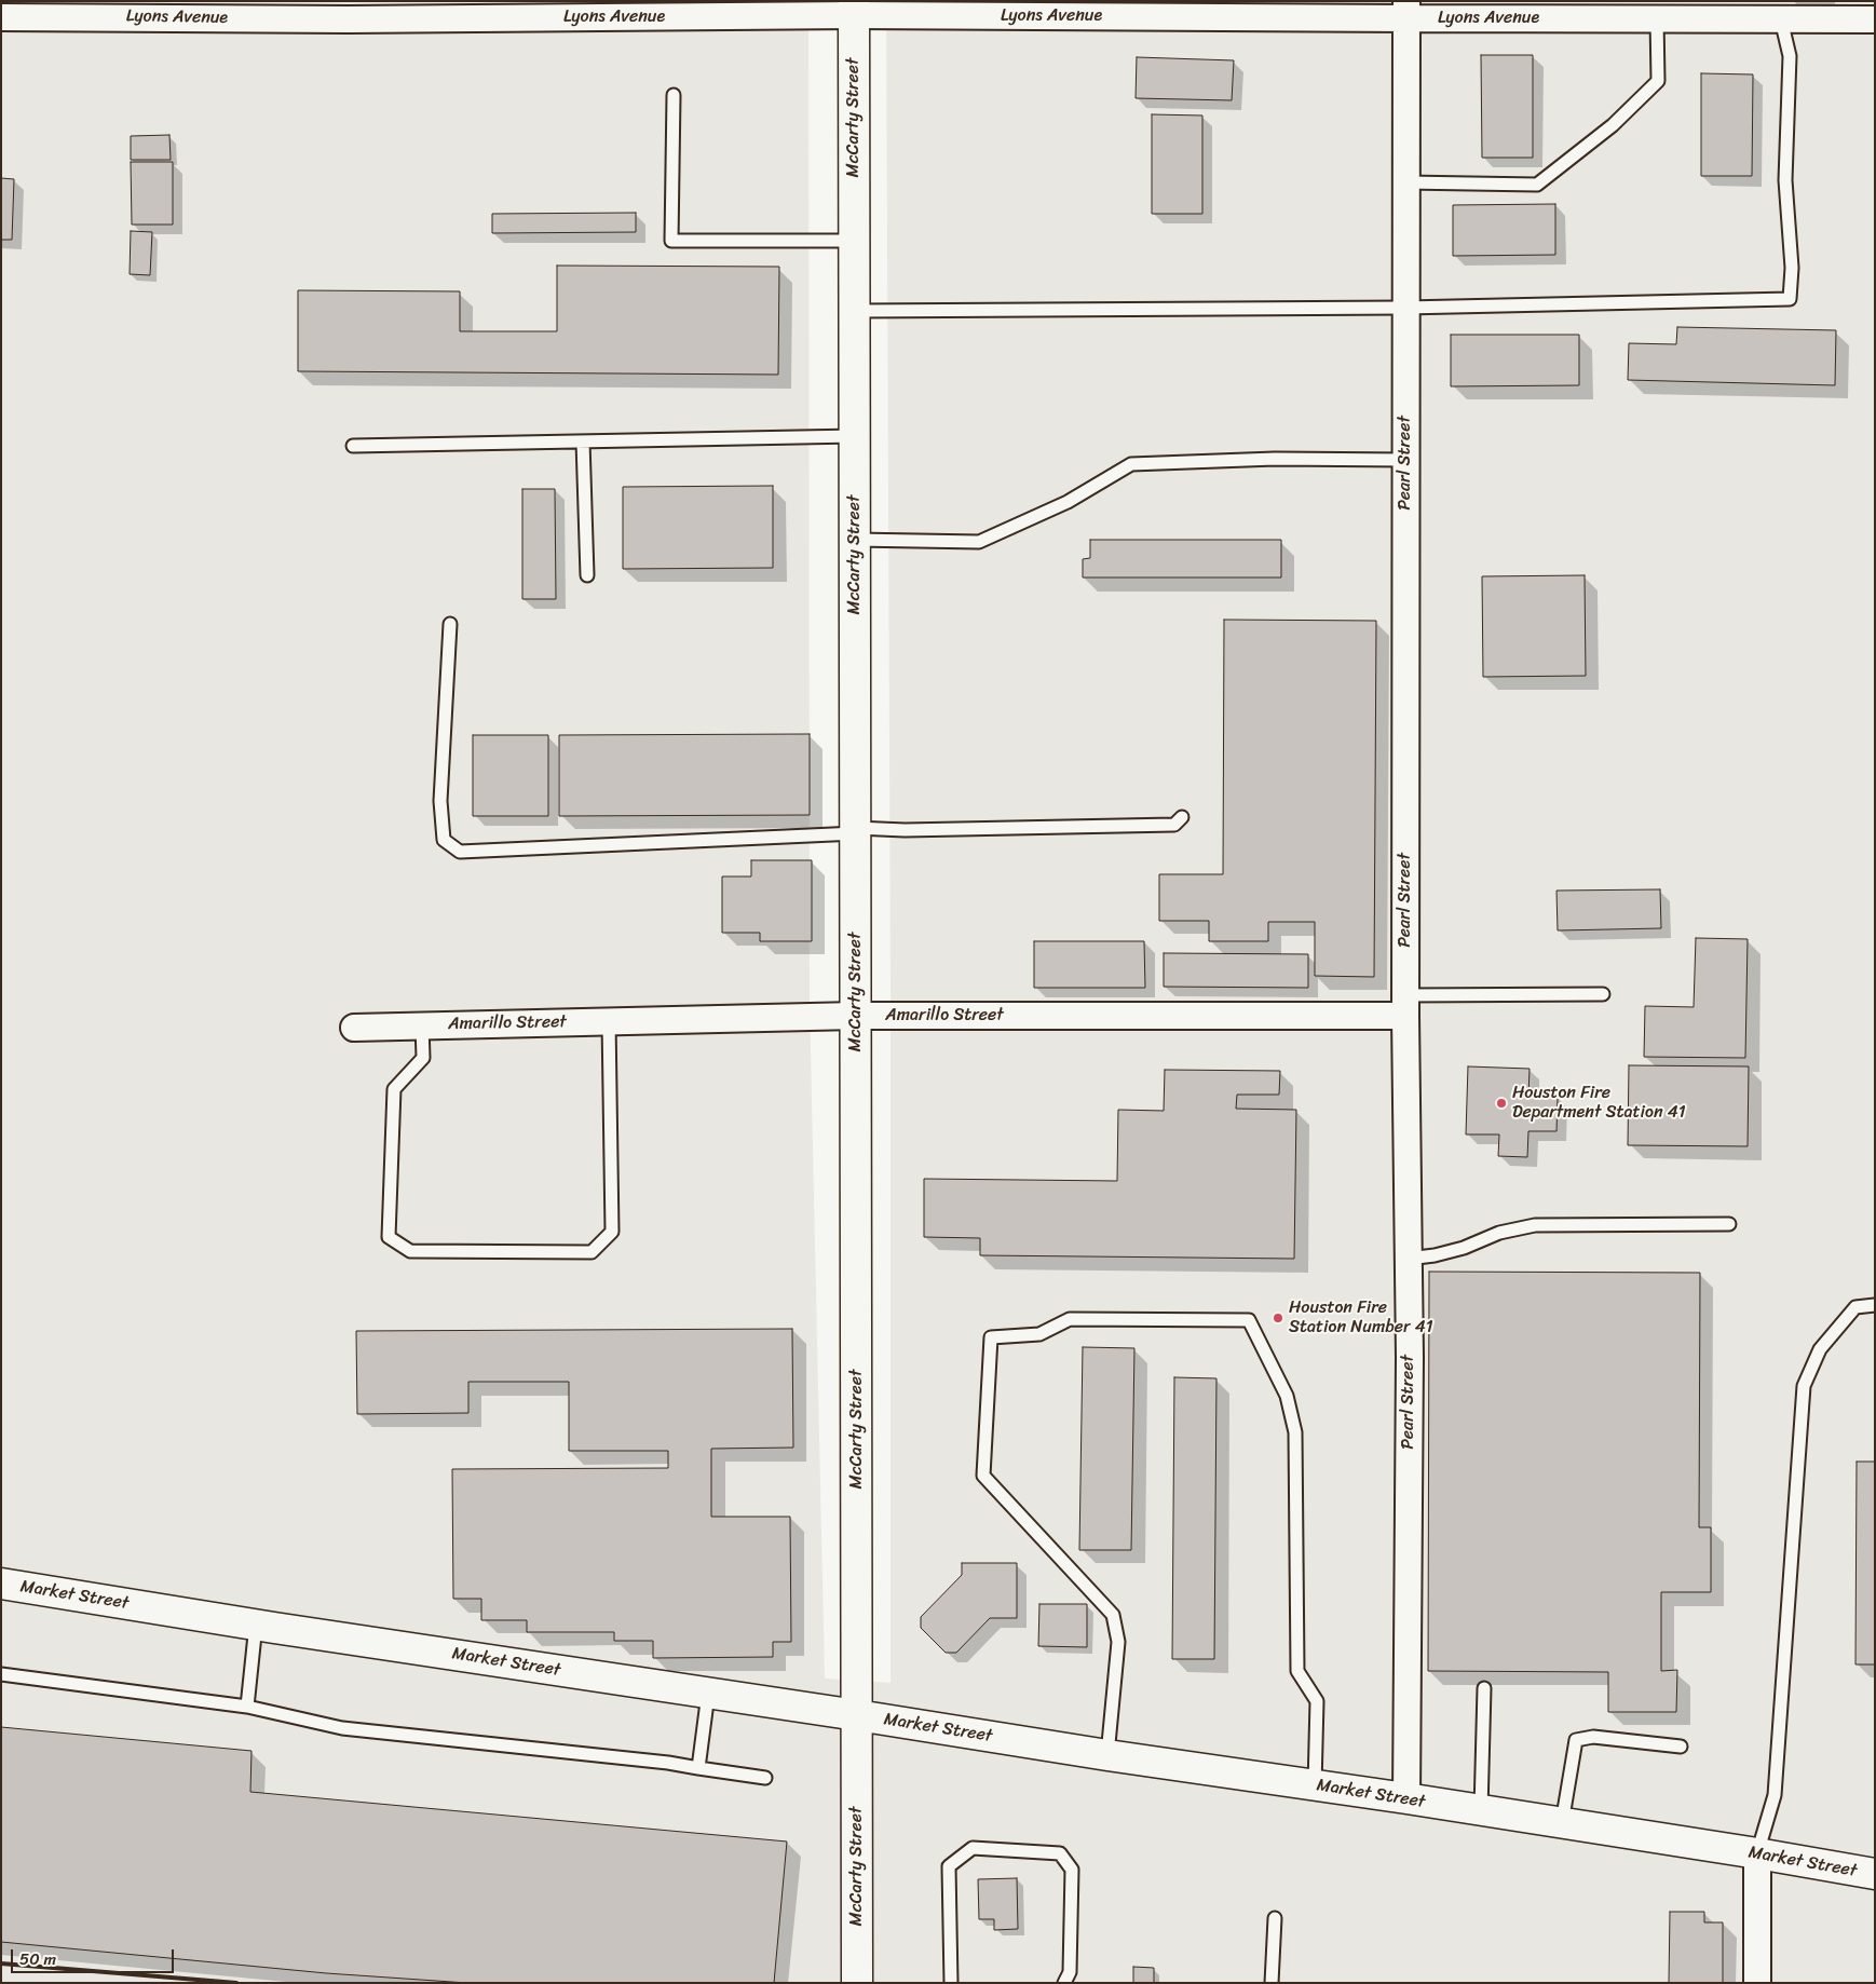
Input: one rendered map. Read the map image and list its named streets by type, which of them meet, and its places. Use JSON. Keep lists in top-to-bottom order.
{
  "streets": {
    "main road": ["McCarty Street", "Market Street"],
    "street": ["Lyons Avenue", "Pearl Street", "Amarillo Street"]
  },
  "crossings": [
    ["Lyons Avenue", "McCarty Street"],
    ["Lyons Avenue", "Pearl Street"],
    ["McCarty Street", "Amarillo Street"],
    ["McCarty Street", "Market Street"],
    ["Pearl Street", "Amarillo Street"],
    ["Pearl Street", "Market Street"]
  ],
  "places": ["Houston Fire Department Station 41", "Houston Fire Station Number 41"],
  "scale_bar": "50 m"
}
